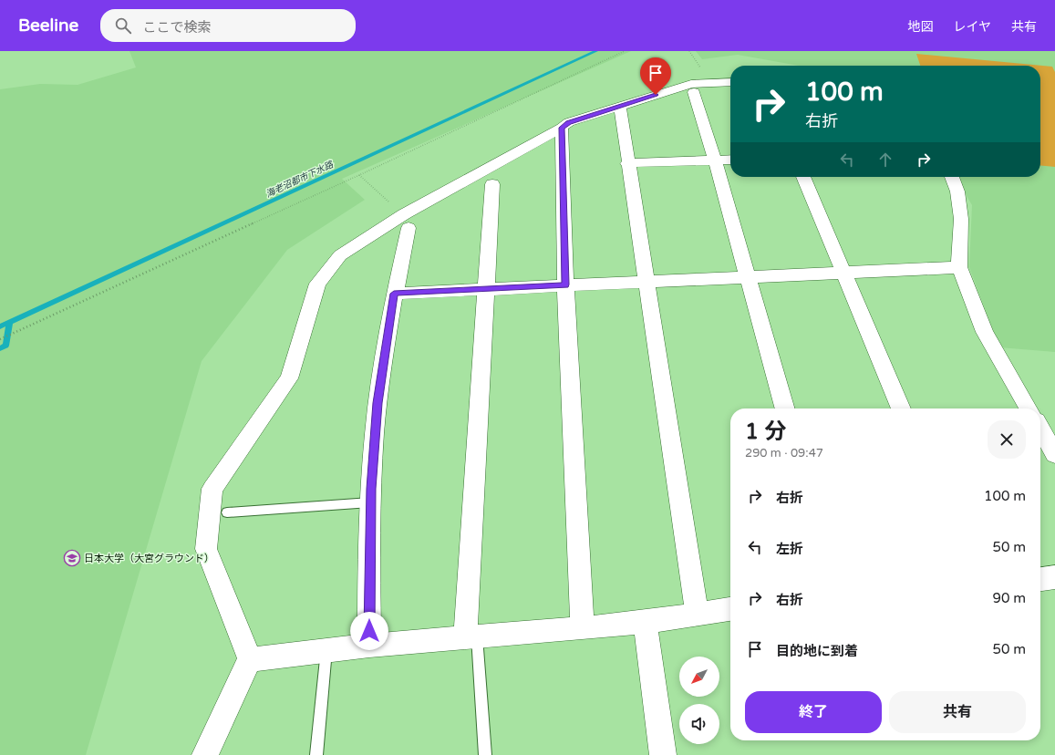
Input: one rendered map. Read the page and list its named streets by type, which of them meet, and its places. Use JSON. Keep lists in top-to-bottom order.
{
  "water": ["海老沼都市下水路"],
  "places": {
    "school or university": ["日本大学（大宮グラウンド）"]
  },
  "north": "bottom left",
  "page": {
    "header": "Beeline",
    "search": "ここで検索",
    "nav": ["地図", "レイヤ", "共有"],
    "turn": ["100 m", "右折"],
    "heading": ["1 分", "290 m · 09:47"],
    "list": [
      {
        "name": "右折",
        "value": "100 m"
      },
      {
        "name": "左折",
        "value": "50 m"
      },
      {
        "name": "右折",
        "value": "90 m"
      },
      {
        "name": "目的地に到着",
        "value": "50 m"
      }
    ],
    "buttons": ["終了", "共有"]
  }
}
